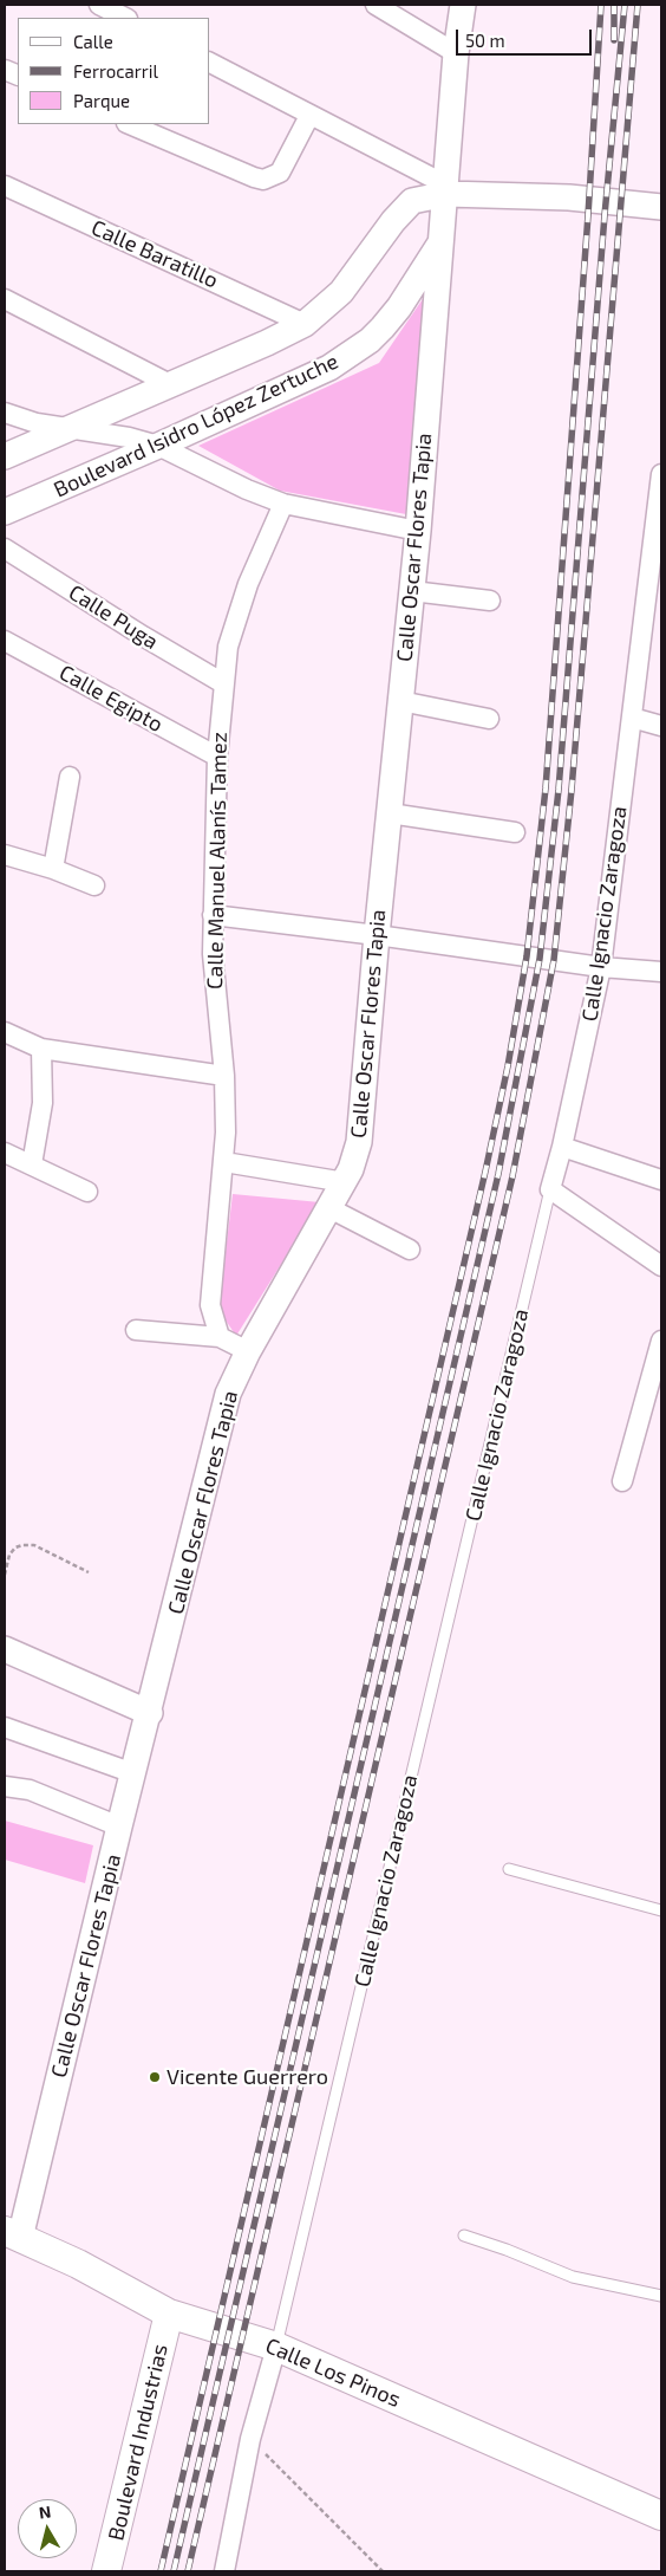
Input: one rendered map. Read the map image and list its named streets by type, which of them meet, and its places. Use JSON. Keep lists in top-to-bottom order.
{
  "streets": {
    "main road": ["Calle Los Pinos", "Boulevard Industrias"],
    "street": [
      "Calle Baratillo",
      "Boulevard Isidro López Zertuche",
      "Calle Oscar Flores Tapia",
      "Calle Puga",
      "Calle Egipto",
      "Calle Manuel Alanís Tamez",
      "Calle Ignacio Zaragoza"
    ]
  },
  "crossings": [
    ["Boulevard Isidro López Zertuche", "Calle Oscar Flores Tapia"],
    ["Calle Oscar Flores Tapia", "Calle Los Pinos"],
    ["Calle Puga", "Calle Manuel Alanís Tamez"],
    ["Calle Egipto", "Calle Manuel Alanís Tamez"],
    ["Calle Ignacio Zaragoza", "Calle Los Pinos"],
    ["Calle Los Pinos", "Boulevard Industrias"]
  ],
  "places": ["Vicente Guerrero"],
  "legend": ["Calle", "Ferrocarril", "Parque"],
  "scale_bar": "50 m",
  "north": "top"
}
